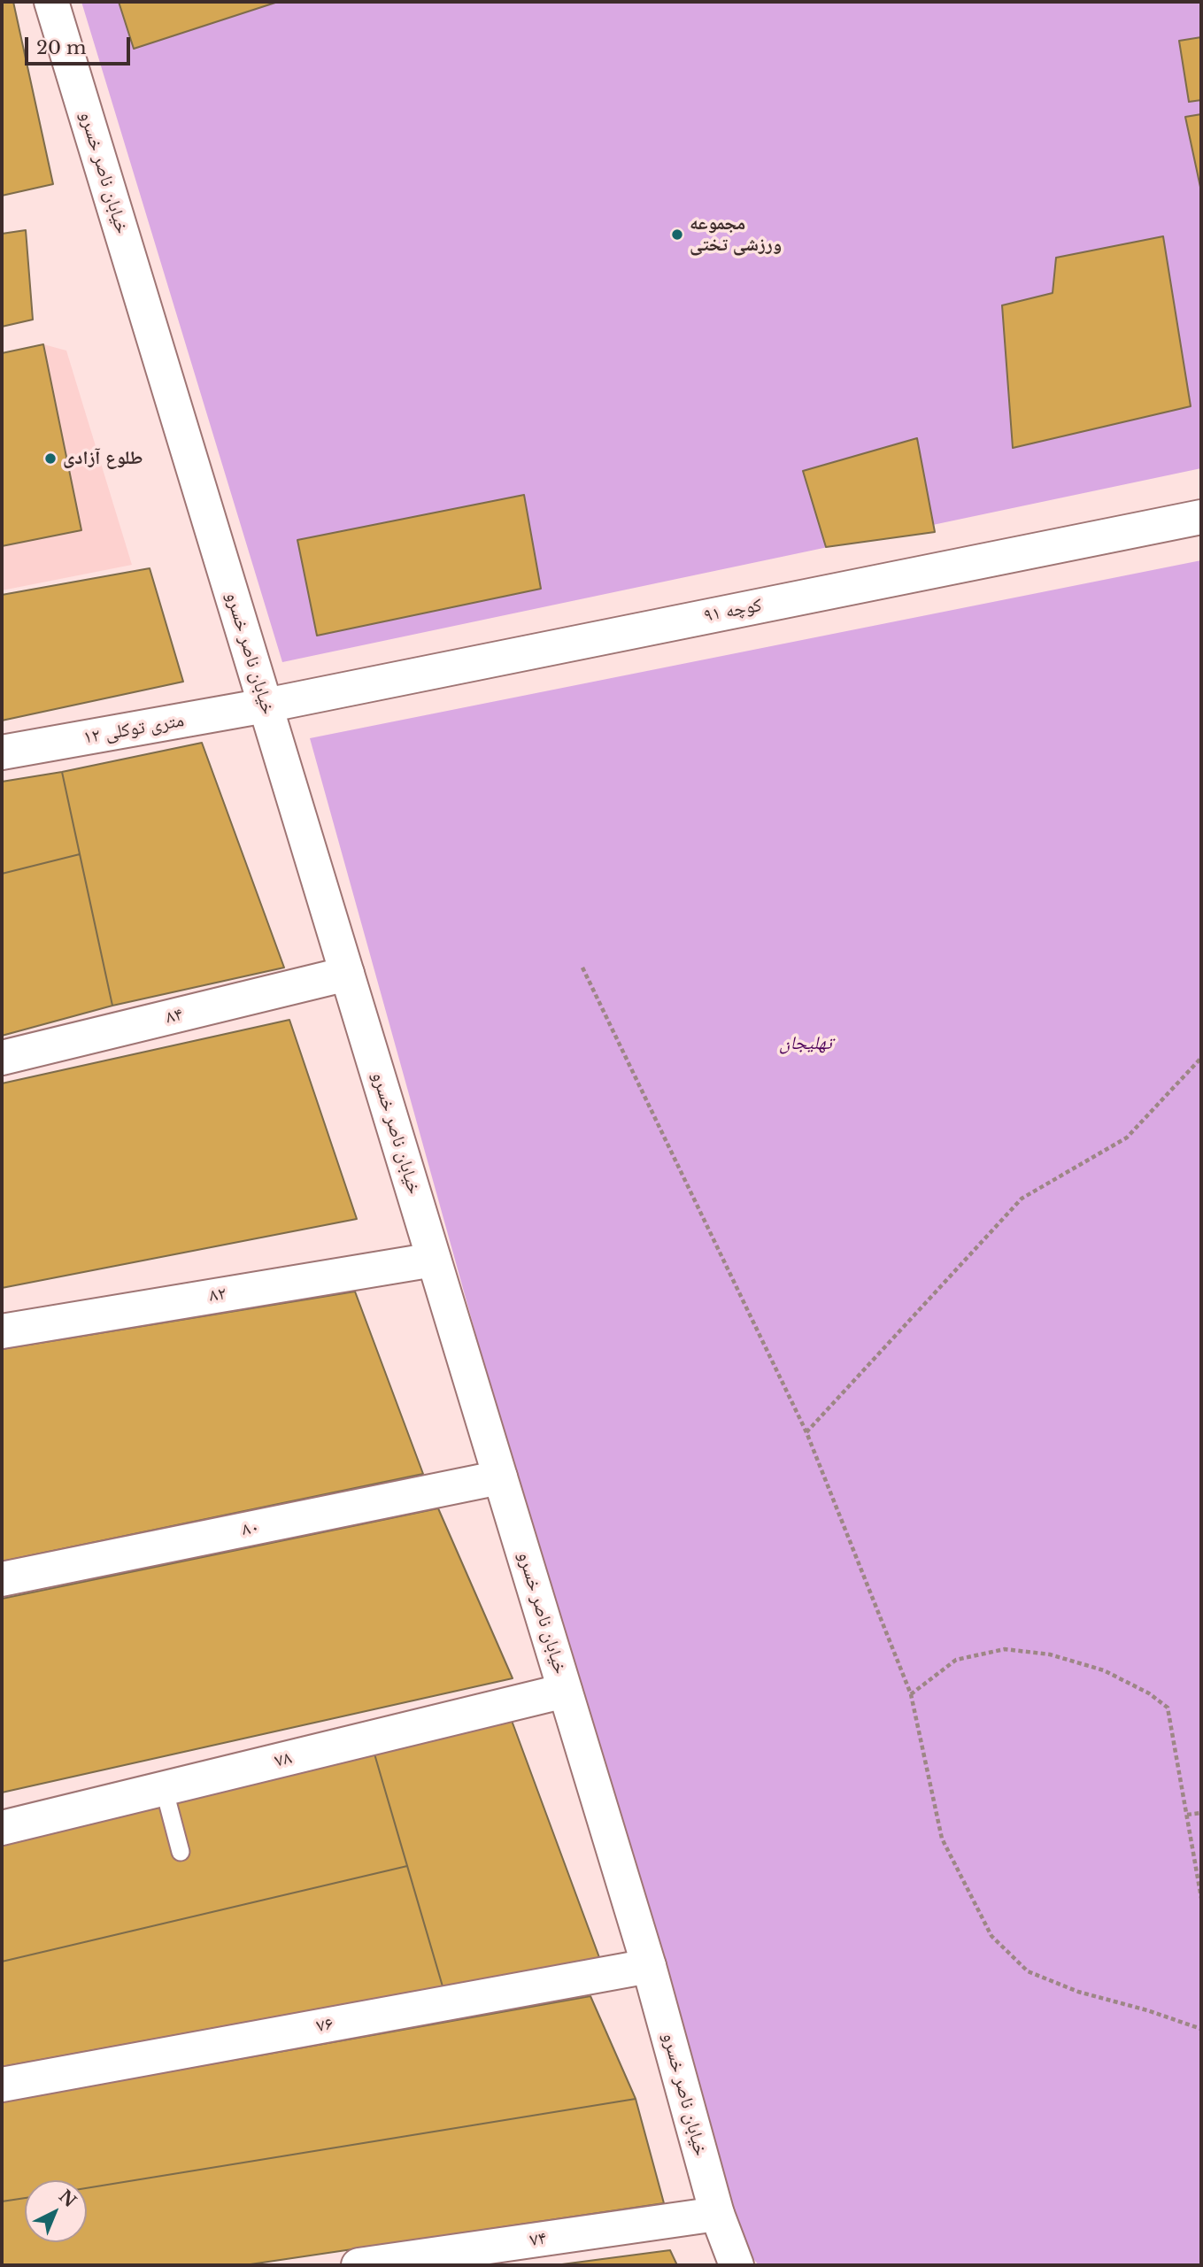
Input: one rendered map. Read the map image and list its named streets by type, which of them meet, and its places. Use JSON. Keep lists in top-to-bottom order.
{
  "streets": {
    "street": [
      "خیابان ناصر خسرو",
      "کوچه ۹۱",
      "۱۲ متری توکلی",
      "۸۴",
      "۸۲",
      "۸۰",
      "۷۸",
      "۷۶",
      "۷۴"
    ]
  },
  "crossings": [
    ["خیابان ناصر خسرو", "کوچه ۹۱"],
    ["خیابان ناصر خسرو", "۱۲ متری توکلی"],
    ["خیابان ناصر خسرو", "۸۴"],
    ["خیابان ناصر خسرو", "۸۲"],
    ["خیابان ناصر خسرو", "۸۰"],
    ["خیابان ناصر خسرو", "۷۸"],
    ["خیابان ناصر خسرو", "۷۶"],
    ["خیابان ناصر خسرو", "۷۴"],
    ["کوچه ۹۱", "۱۲ متری توکلی"]
  ],
  "parks": ["تهلیجان"],
  "places": ["مجموعه ورزشی تختی", "طلوع آزادی"],
  "scale_bar": "20 m",
  "north": "top right"
}
